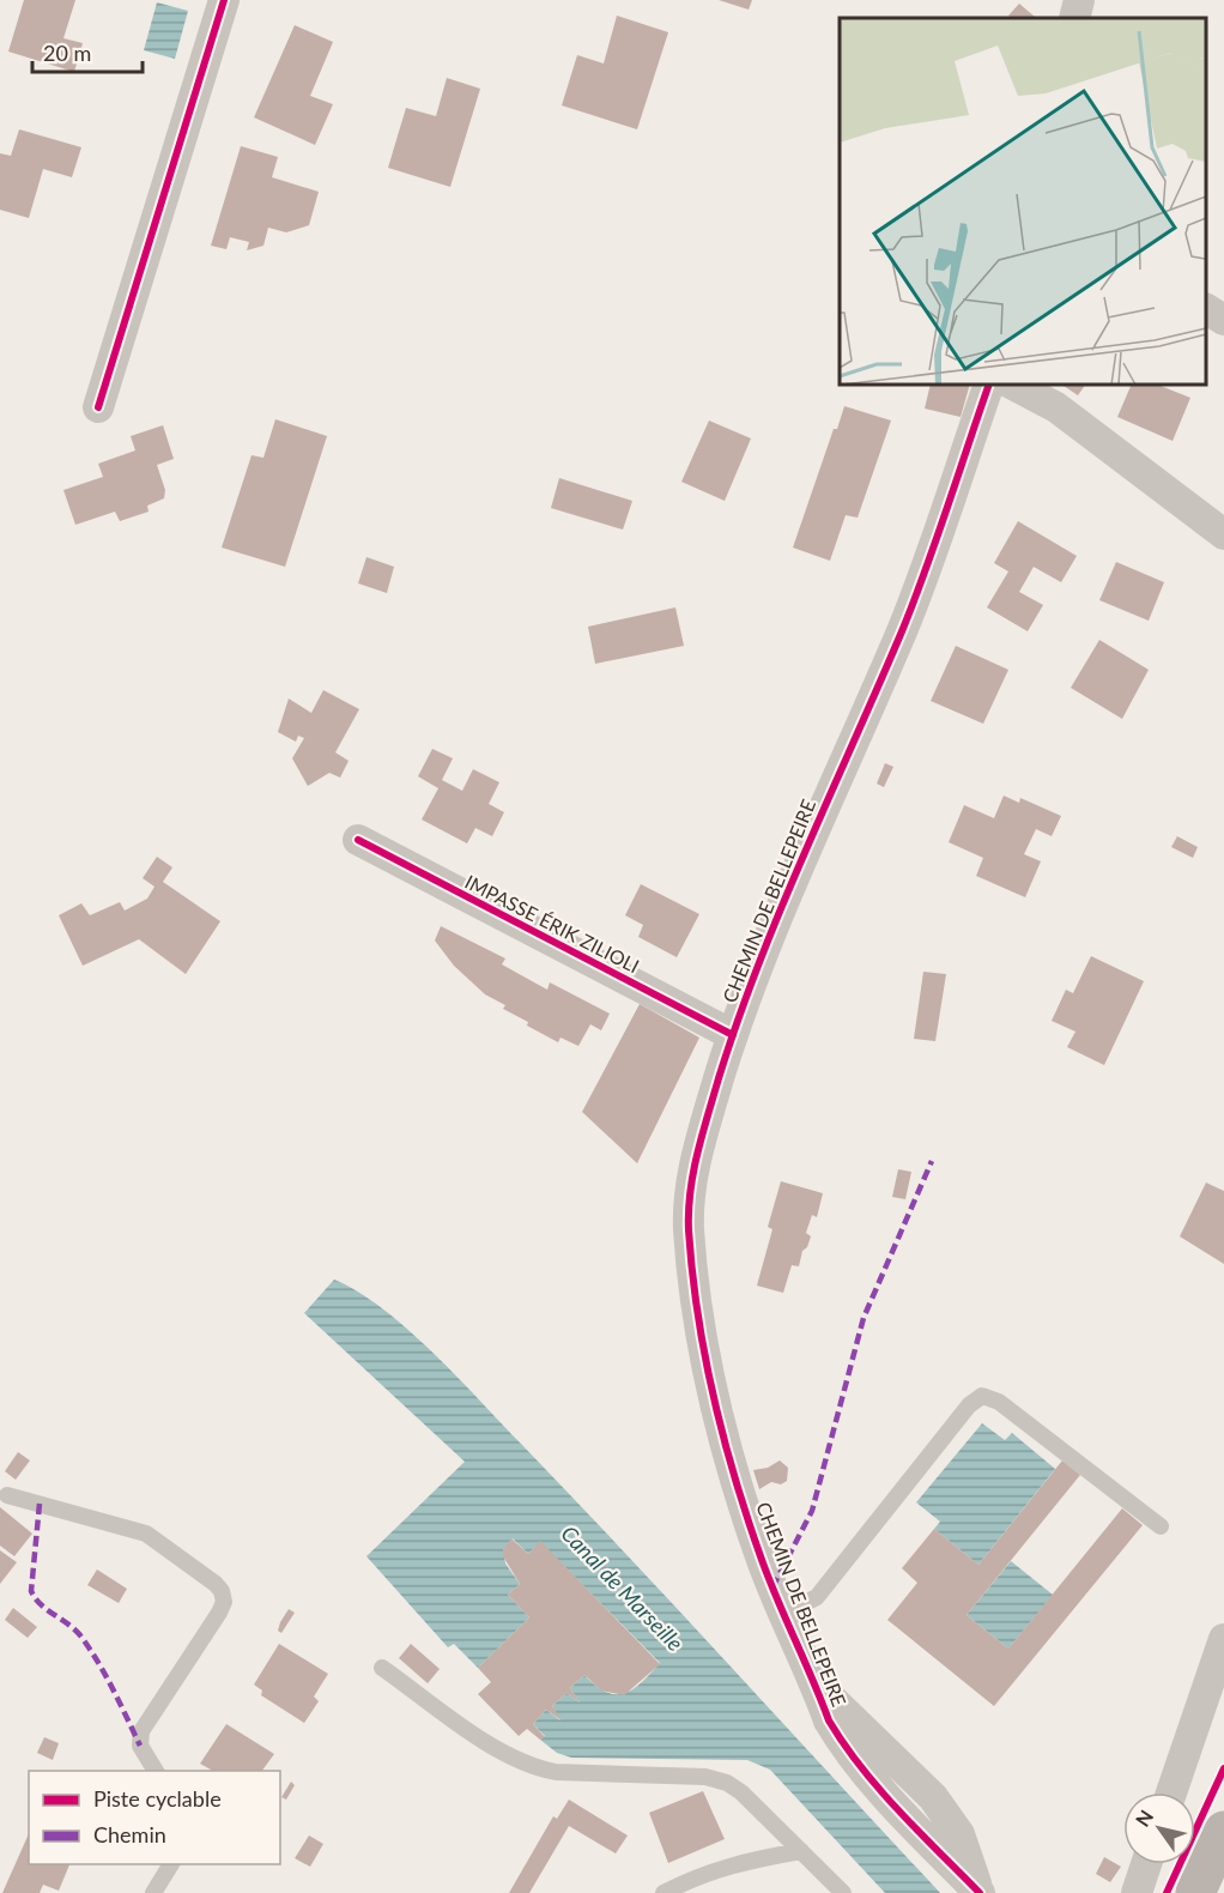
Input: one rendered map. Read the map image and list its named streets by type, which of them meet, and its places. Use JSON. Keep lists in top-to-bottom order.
{
  "streets": {
    "street": ["CHEMIN DE BELLEPEIRE", "IMPASSE ÉRIK ZILIOLI"]
  },
  "crossings": [
    ["CHEMIN DE BELLEPEIRE", "IMPASSE ÉRIK ZILIOLI"]
  ],
  "water": ["Canal de Marseille"],
  "legend": ["Piste cyclable", "Chemin"],
  "scale_bar": "20 m",
  "north": "top left"
}
